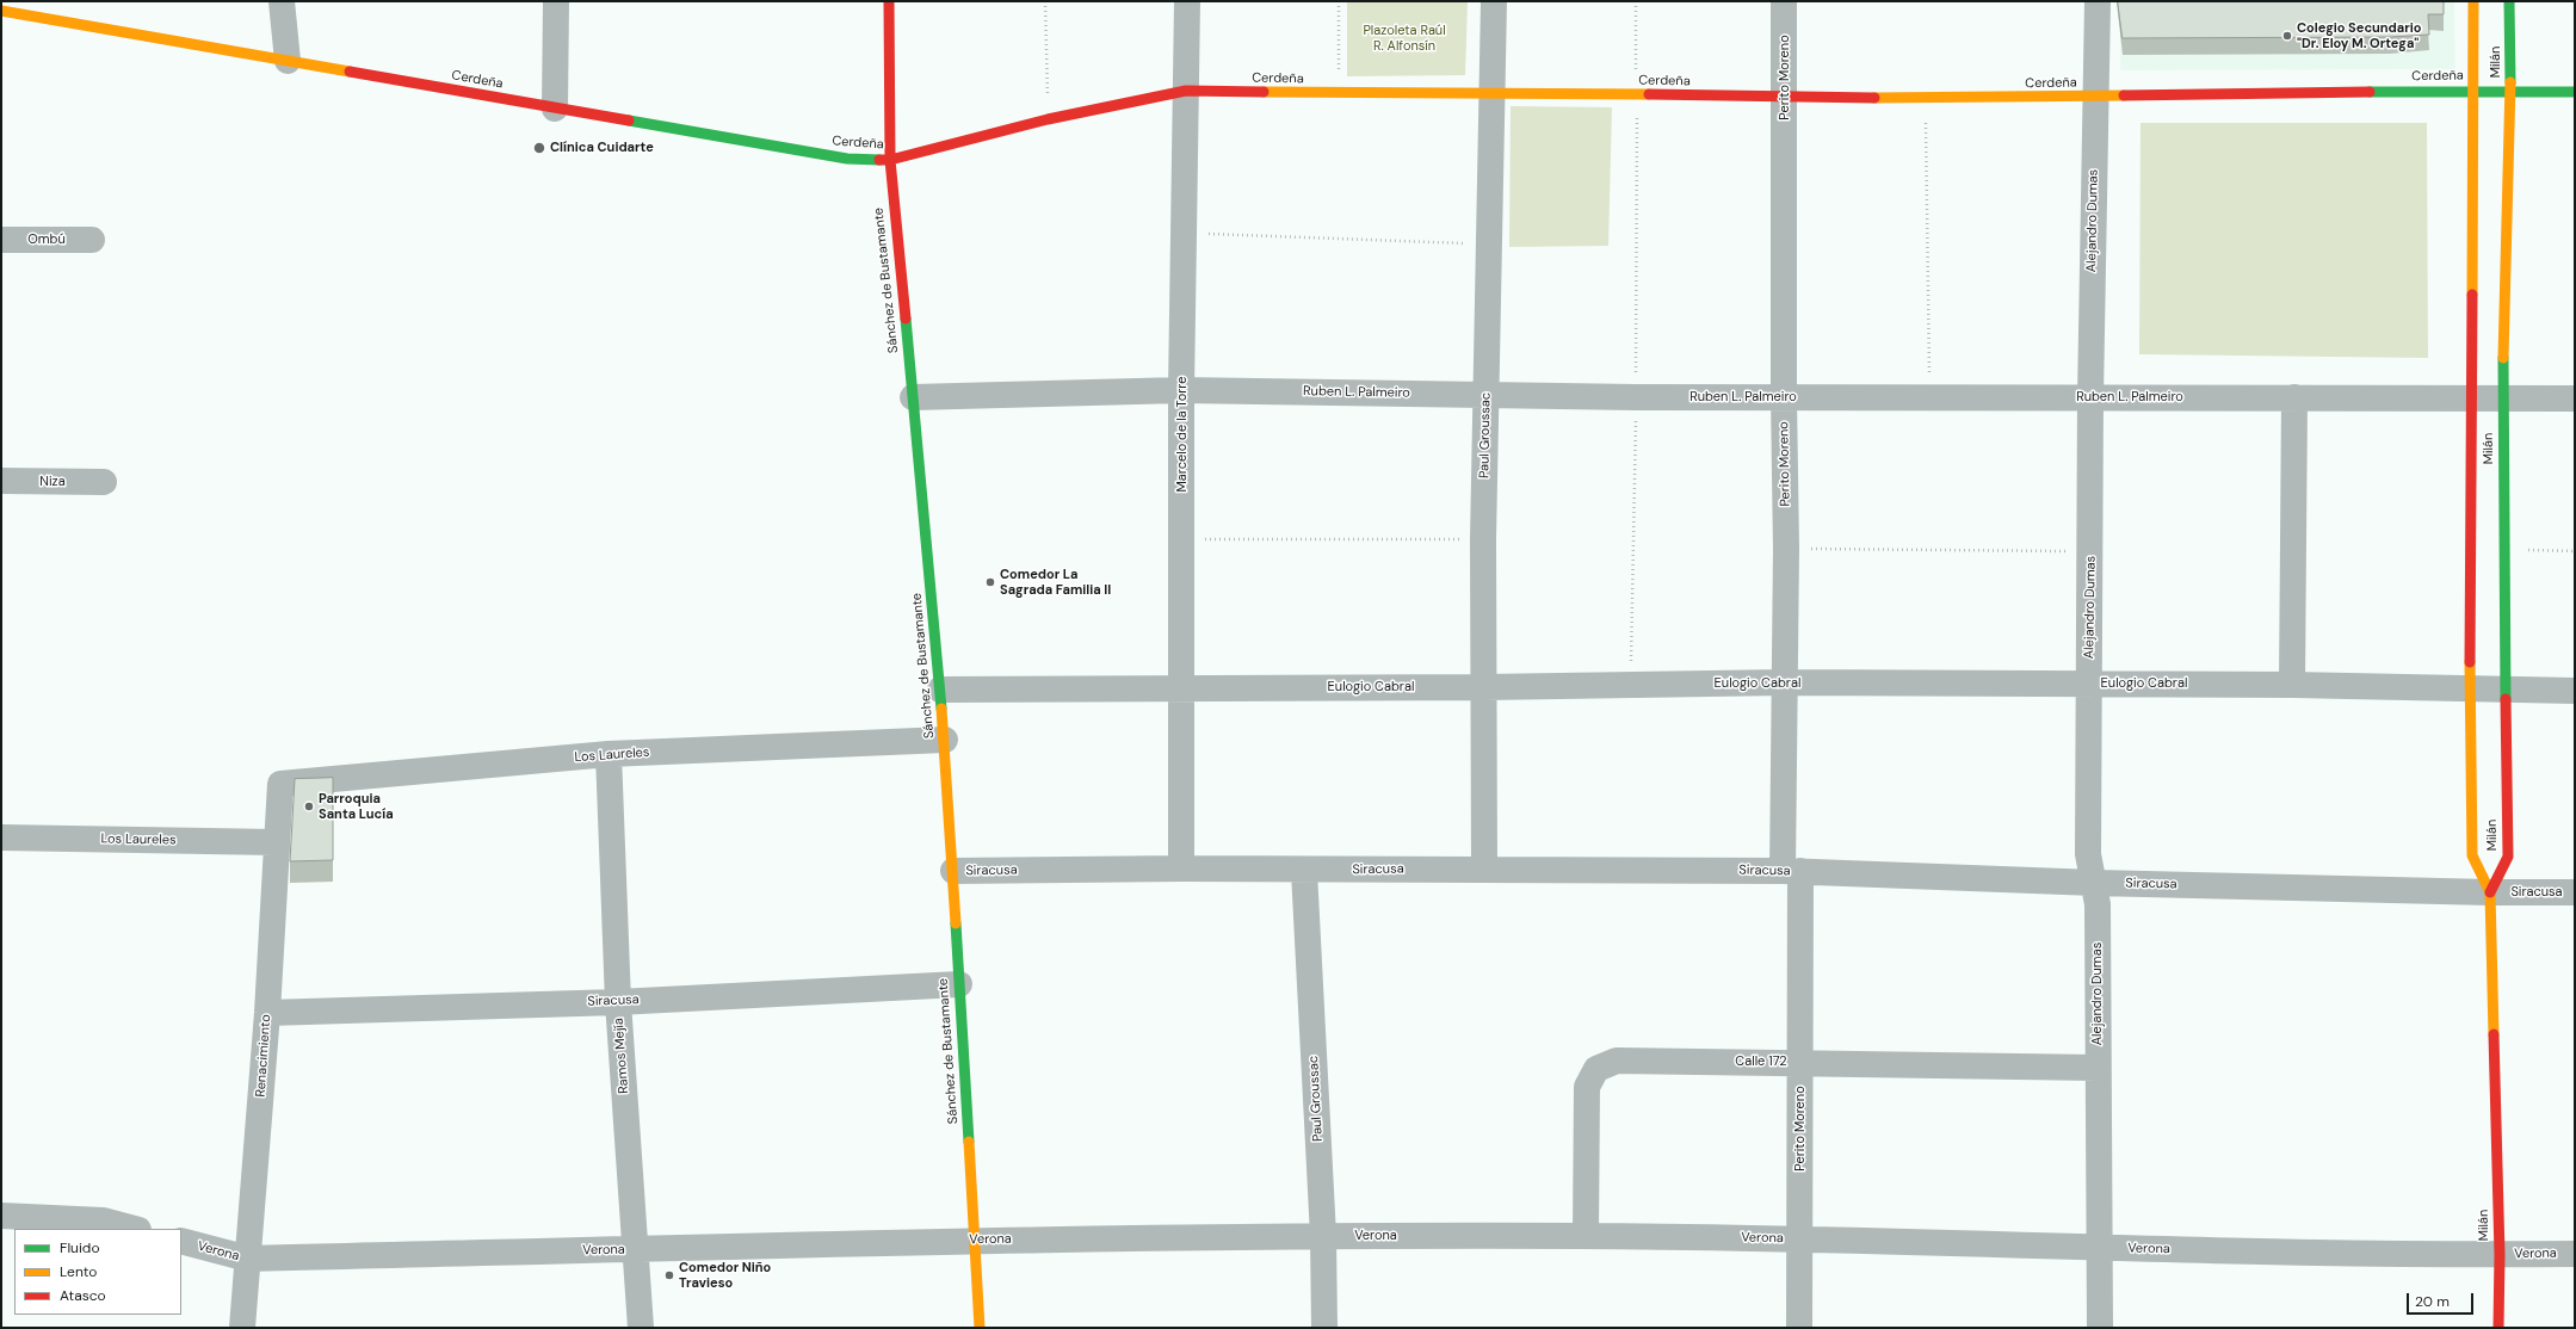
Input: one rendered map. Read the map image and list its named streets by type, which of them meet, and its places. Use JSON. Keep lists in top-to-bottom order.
{
  "streets": {
    "street": [
      "Milán",
      "Cerdeña",
      "Perito Moreno",
      "Alejandro Dumas",
      "Ombú",
      "Sánchez de Bustamante",
      "Ruben L. Palmeiro",
      "Marcelo de la Torre",
      "Paul Groussac",
      "Niza",
      "Eulogio Cabral",
      "Los Laureles",
      "Siracusa",
      "Renacimiento",
      "Ramos Mejía",
      "Calle 172",
      "Verona"
    ]
  },
  "crossings": [
    ["Milán", "Cerdeña"],
    ["Milán", "Ruben L. Palmeiro"],
    ["Milán", "Eulogio Cabral"],
    ["Milán", "Siracusa"],
    ["Milán", "Verona"],
    ["Cerdeña", "Perito Moreno"],
    ["Cerdeña", "Alejandro Dumas"],
    ["Cerdeña", "Sánchez de Bustamante"],
    ["Cerdeña", "Marcelo de la Torre"],
    ["Cerdeña", "Paul Groussac"],
    ["Perito Moreno", "Ruben L. Palmeiro"],
    ["Perito Moreno", "Eulogio Cabral"],
    ["Perito Moreno", "Siracusa"],
    ["Perito Moreno", "Calle 172"],
    ["Perito Moreno", "Verona"],
    ["Alejandro Dumas", "Ruben L. Palmeiro"],
    ["Alejandro Dumas", "Eulogio Cabral"],
    ["Alejandro Dumas", "Siracusa"],
    ["Alejandro Dumas", "Calle 172"],
    ["Alejandro Dumas", "Verona"],
    ["Sánchez de Bustamante", "Ruben L. Palmeiro"],
    ["Sánchez de Bustamante", "Eulogio Cabral"],
    ["Sánchez de Bustamante", "Los Laureles"],
    ["Sánchez de Bustamante", "Siracusa"],
    ["Sánchez de Bustamante", "Verona"],
    ["Ruben L. Palmeiro", "Marcelo de la Torre"],
    ["Ruben L. Palmeiro", "Paul Groussac"],
    ["Marcelo de la Torre", "Eulogio Cabral"],
    ["Marcelo de la Torre", "Siracusa"],
    ["Paul Groussac", "Eulogio Cabral"],
    ["Paul Groussac", "Siracusa"],
    ["Paul Groussac", "Verona"],
    ["Los Laureles", "Renacimiento"],
    ["Los Laureles", "Ramos Mejía"],
    ["Siracusa", "Renacimiento"],
    ["Siracusa", "Ramos Mejía"],
    ["Renacimiento", "Verona"],
    ["Ramos Mejía", "Verona"],
    ["Calle 172", "Verona"]
  ],
  "parks": ["Plazoleta Raúl R. Alfonsín"],
  "places": [
    "Colegio Secundario \"Dr. Eloy M. Ortega\"",
    "Clínica Cuidarte",
    "Comedor La Sagrada Familia II",
    "Parroquia Santa Lucía",
    "Comedor Niño Travieso"
  ],
  "legend": ["Fluido", "Lento", "Atasco"],
  "scale_bar": "20 m"
}
